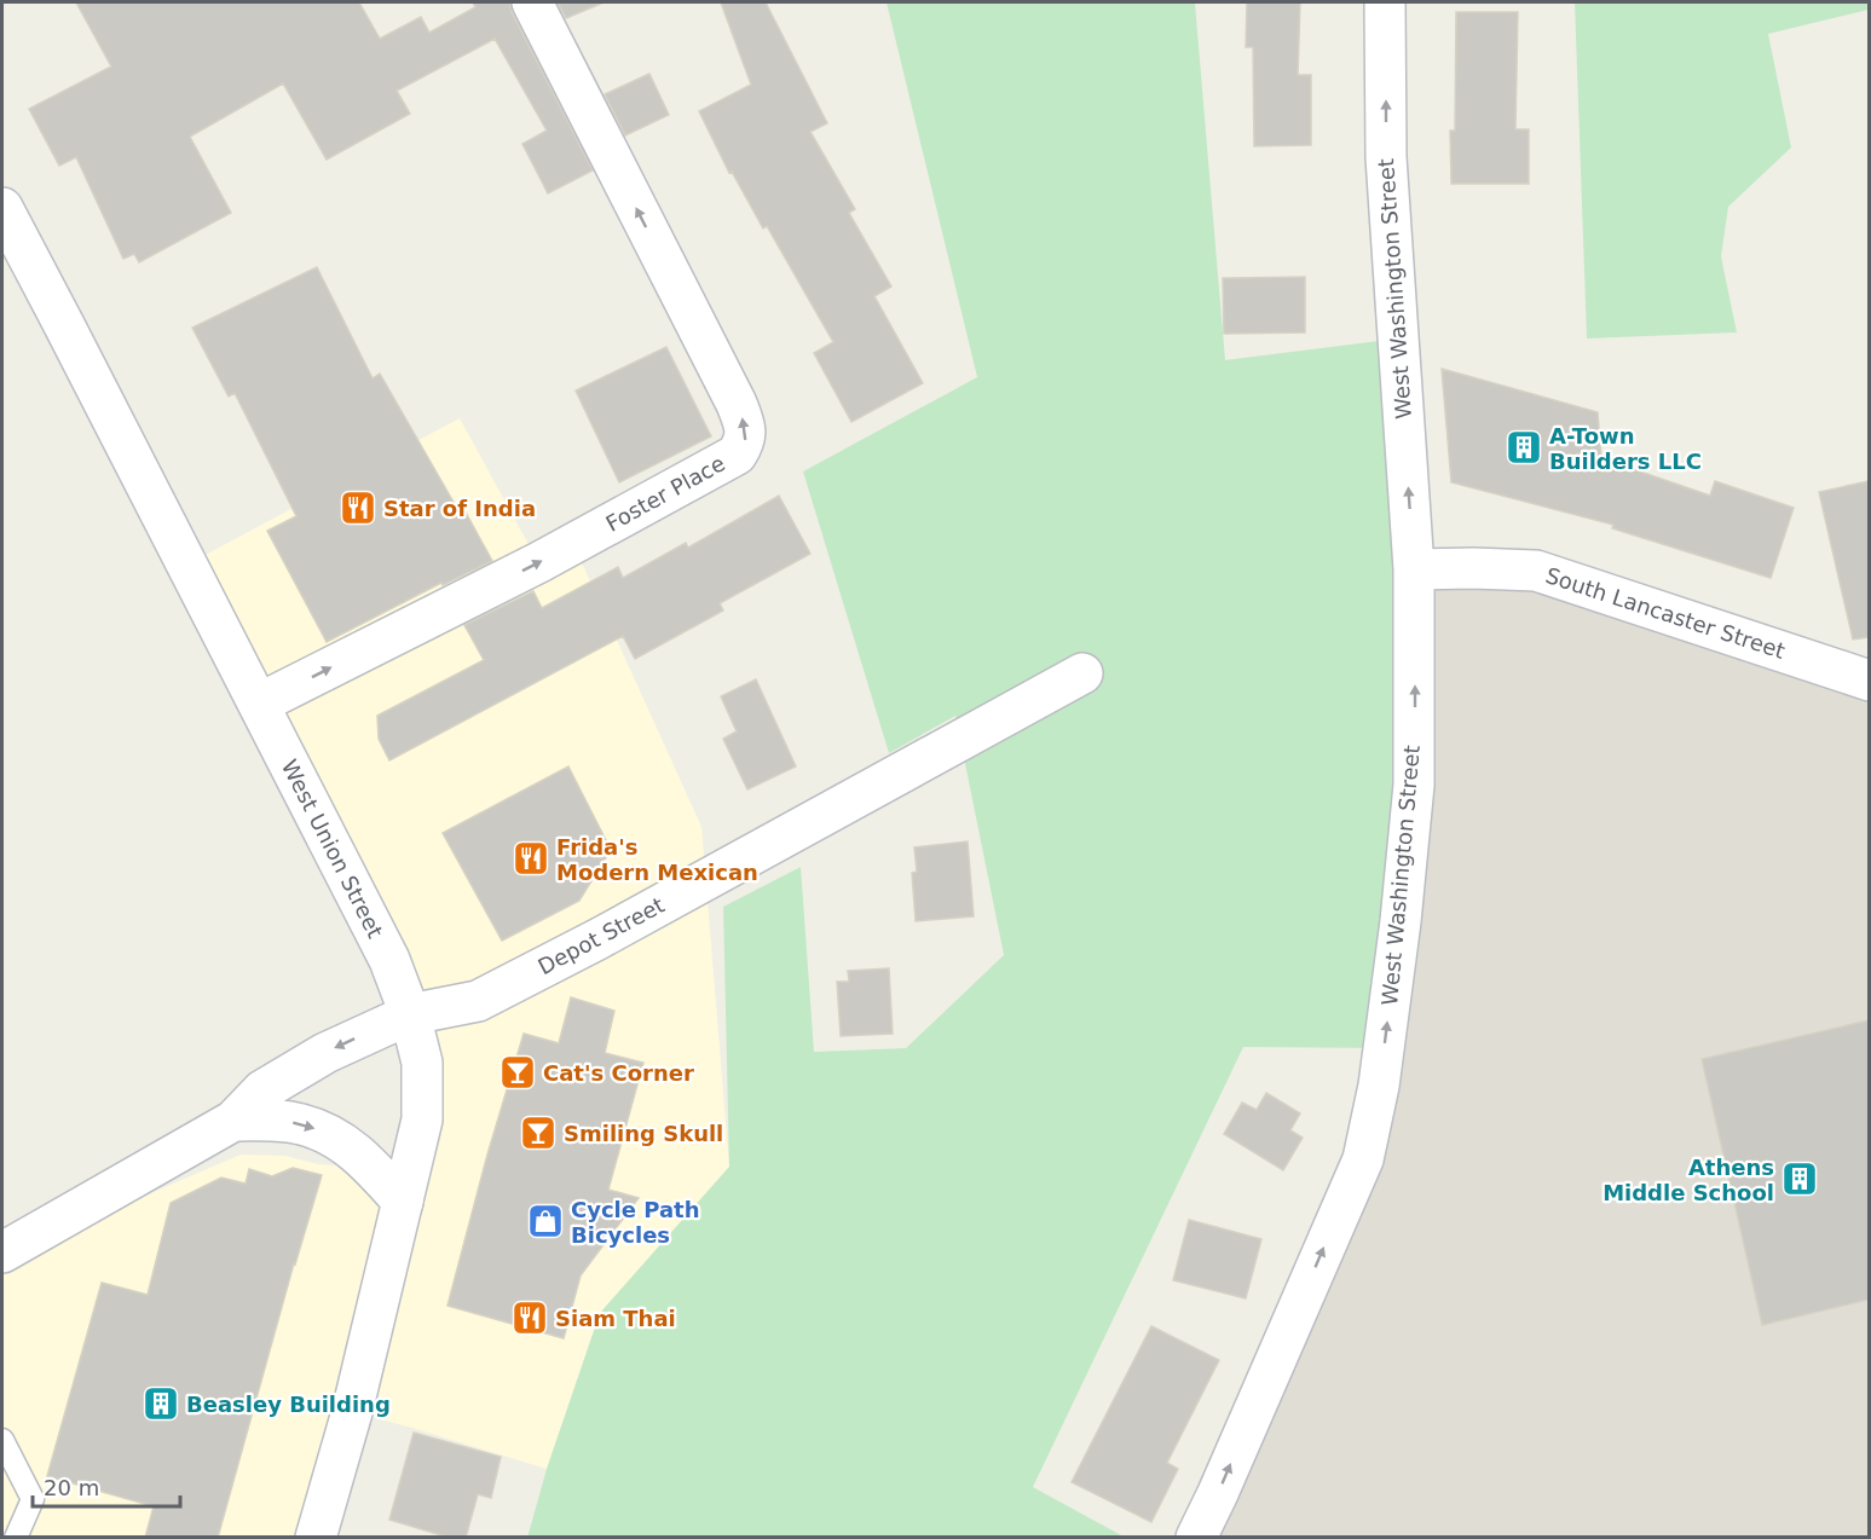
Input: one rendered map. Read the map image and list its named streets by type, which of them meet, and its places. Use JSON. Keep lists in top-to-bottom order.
{
  "streets": {
    "street": [
      "West Washington Street",
      "Foster Place",
      "South Lancaster Street",
      "West Union Street",
      "Depot Street"
    ]
  },
  "crossings": [
    ["West Washington Street", "South Lancaster Street"],
    ["Foster Place", "West Union Street"],
    ["West Union Street", "Depot Street"]
  ],
  "one_way": ["West Washington Street"],
  "places": {
    "building": ["A-Town Builders LLC", "Athens Middle School", "Beasley Building"],
    "restaurant": ["Star of India", "Frida's Modern Mexican", "Siam Thai"],
    "bar": ["Cat's Corner", "Smiling Skull"],
    "shop": ["Cycle Path Bicycles"]
  },
  "scale_bar": "20 m"
}
